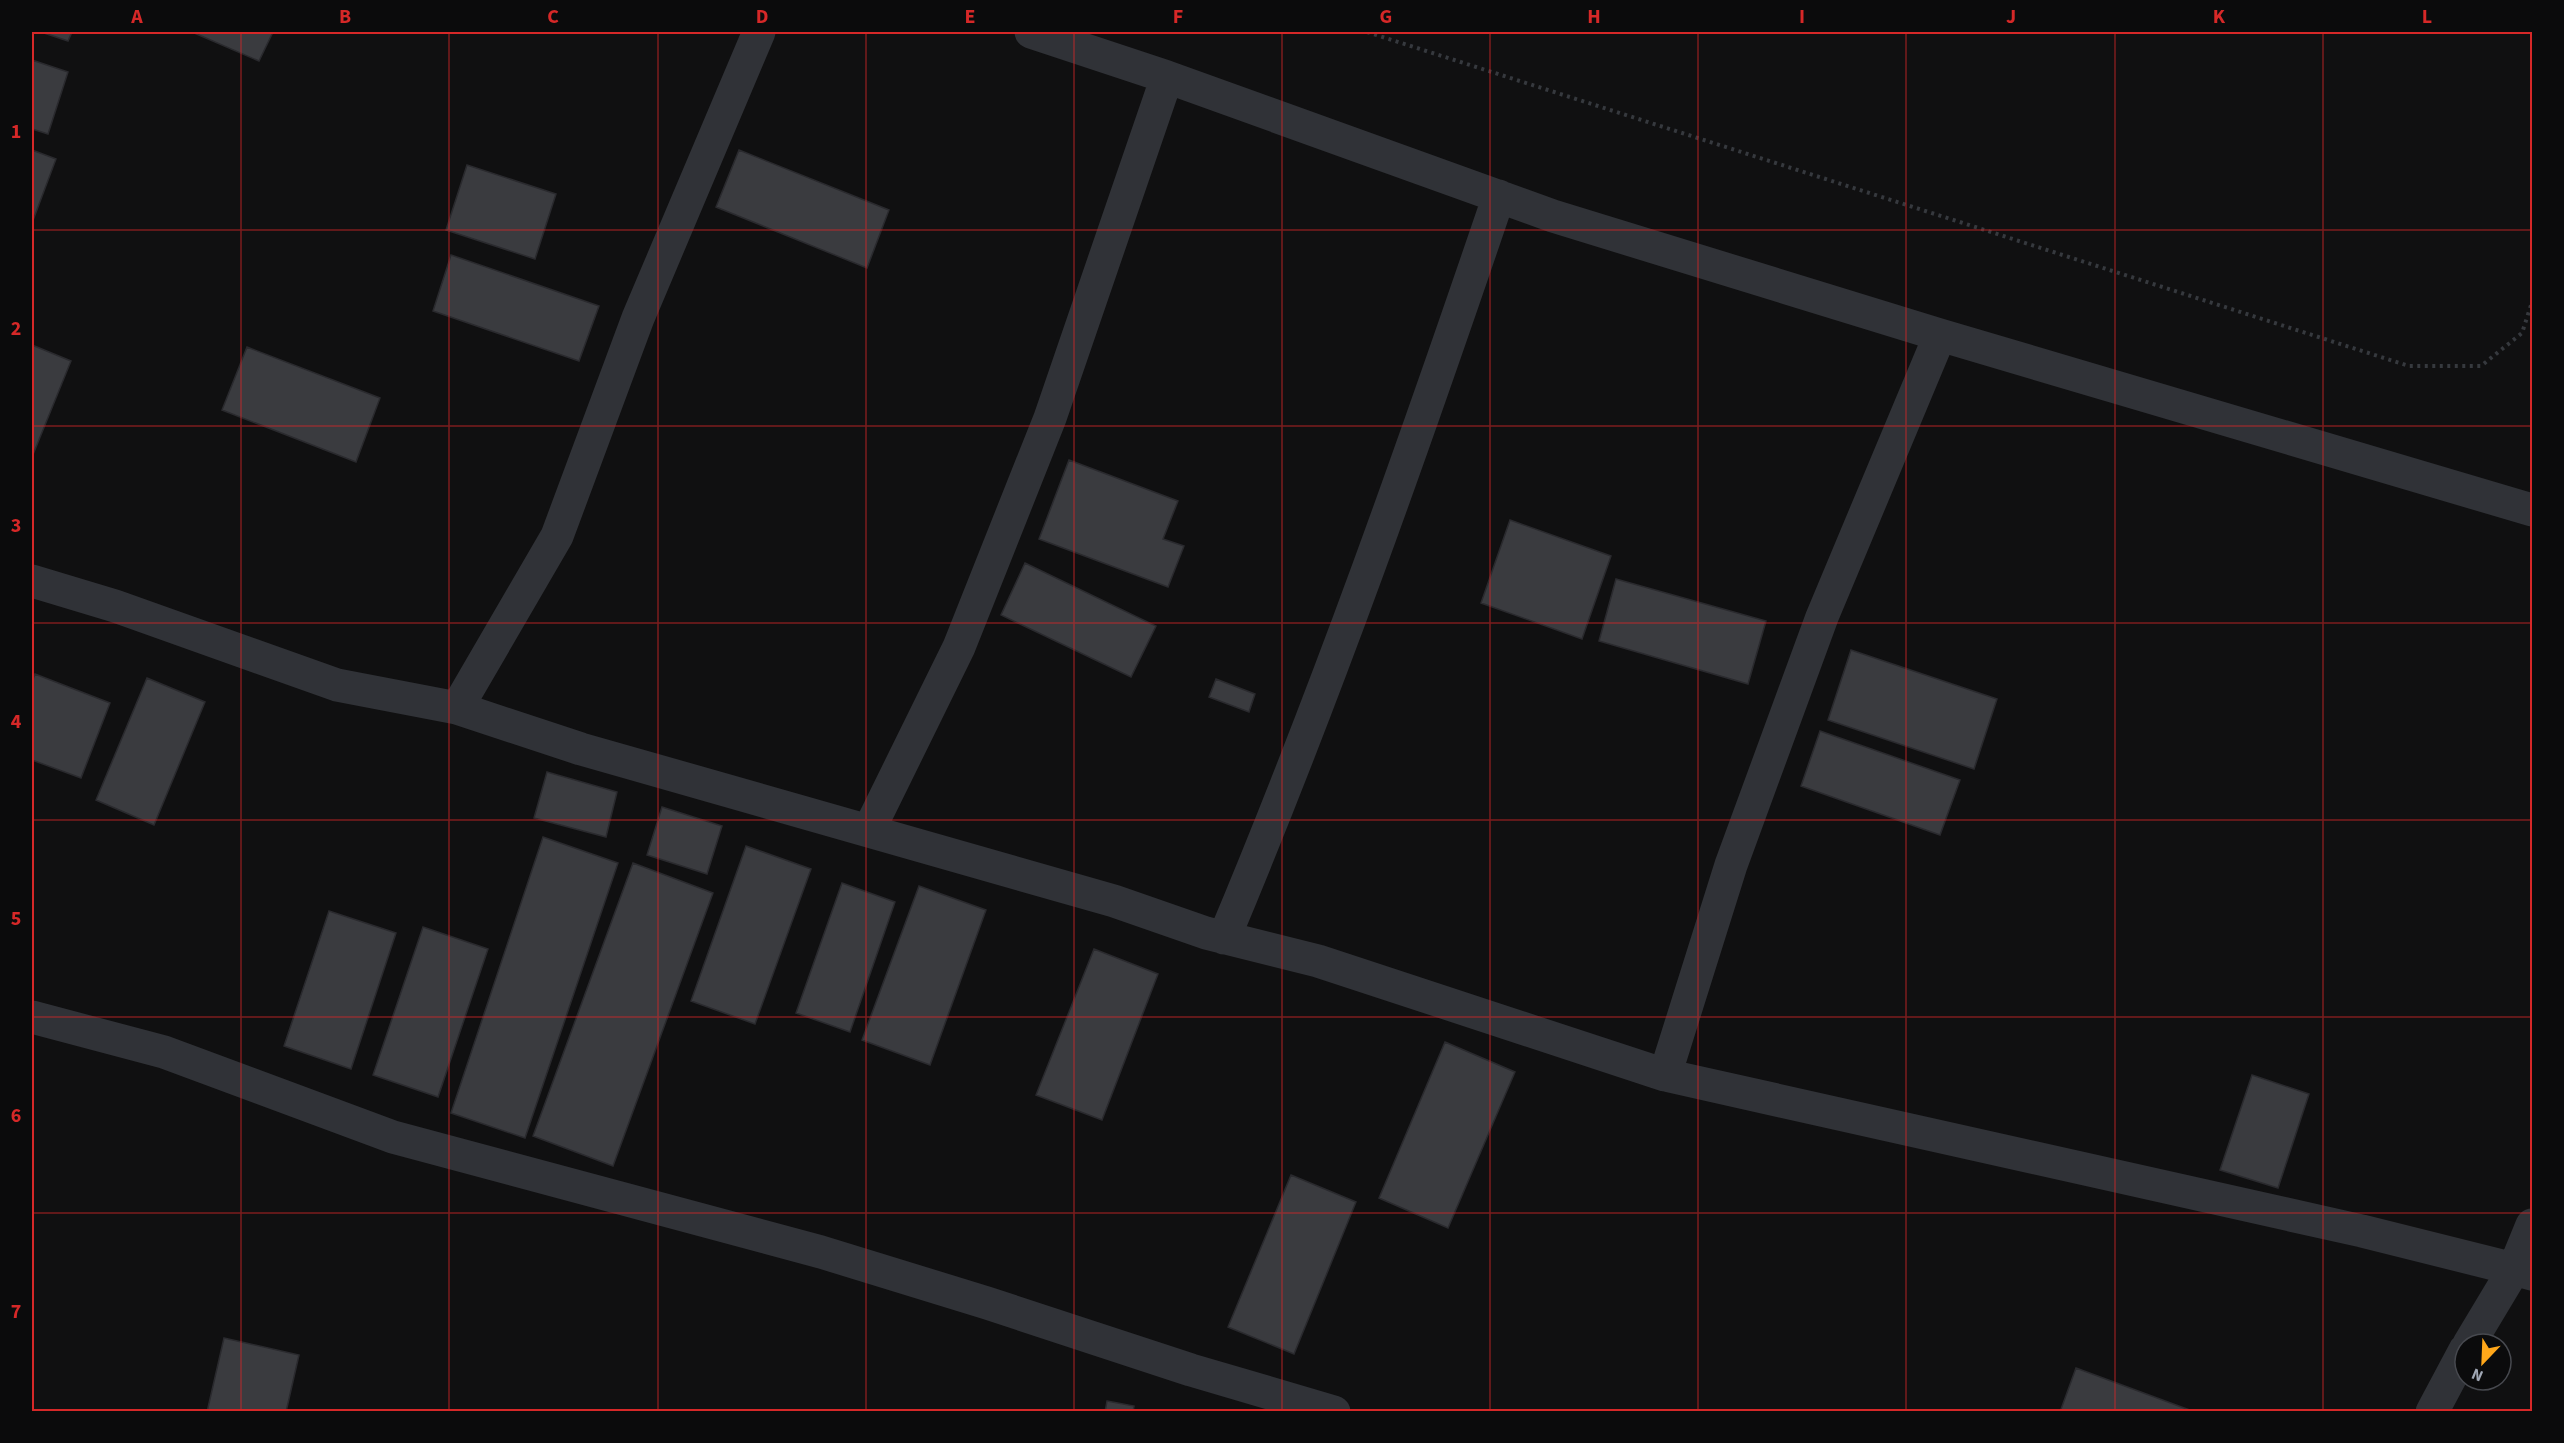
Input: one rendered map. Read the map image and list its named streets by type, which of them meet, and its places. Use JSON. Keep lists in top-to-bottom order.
{
  "north": "bottom left",
  "grid": {
    "columns": [
      "A",
      "B",
      "C",
      "D",
      "E",
      "F",
      "G",
      "H",
      "I",
      "J",
      "K",
      "L"
    ],
    "rows": [
      "1",
      "2",
      "3",
      "4",
      "5",
      "6",
      "7"
    ]
  }
}
